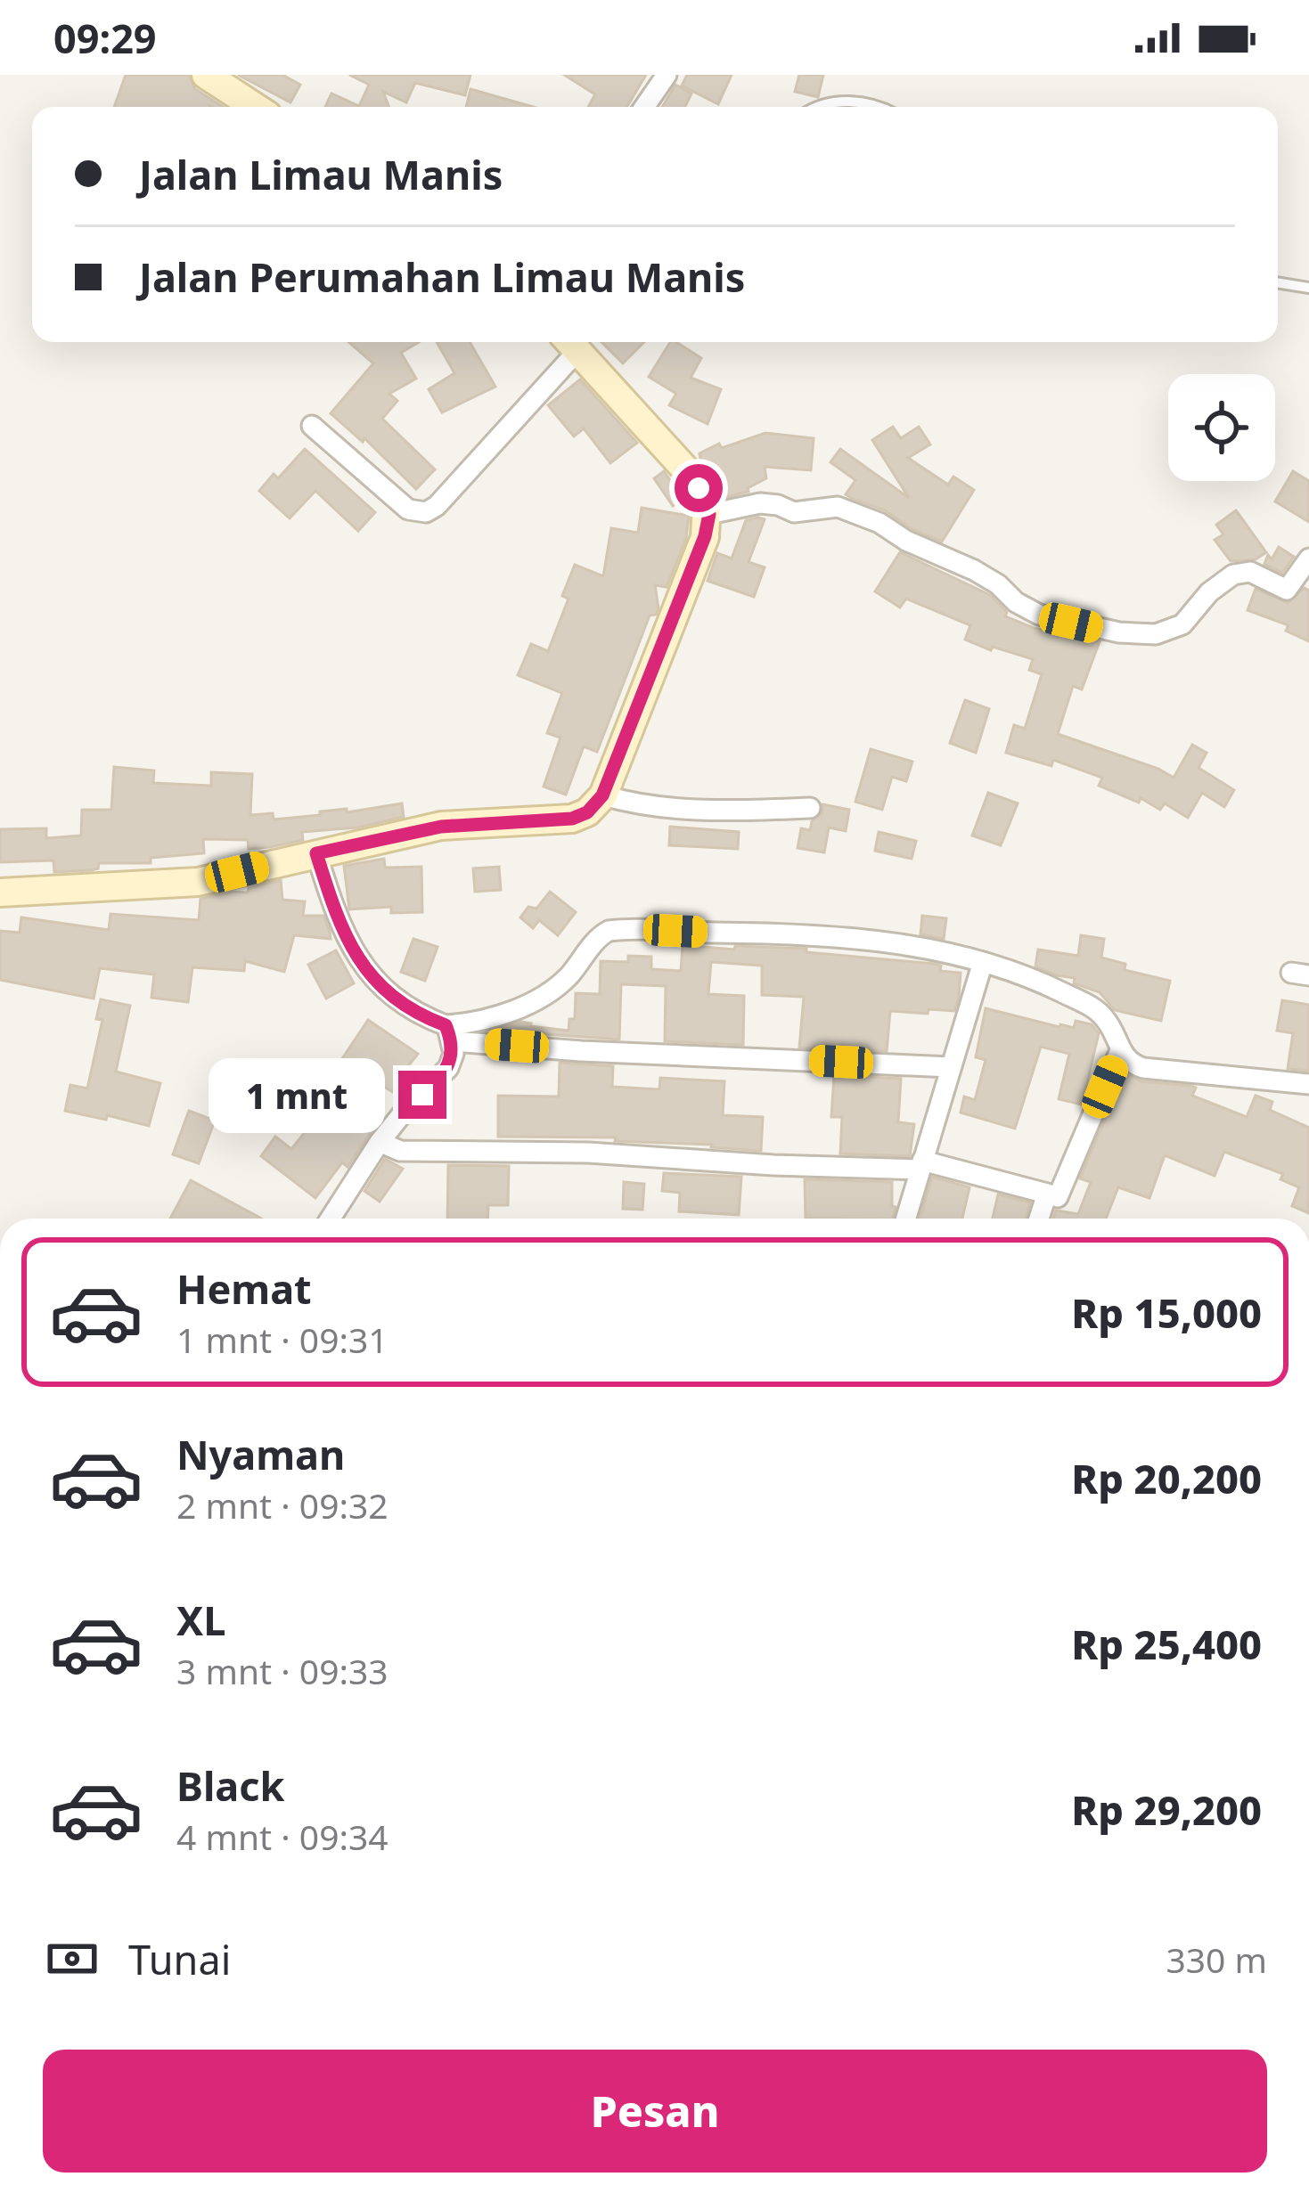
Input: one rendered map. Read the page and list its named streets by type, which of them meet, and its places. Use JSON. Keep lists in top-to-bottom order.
{
  "page": {
    "status": "09:29",
    "banner": ["Jalan Limau Manis", "Jalan Perumahan Limau Manis"],
    "bubble": "1 mnt",
    "list": [
      {
        "name": "Hemat",
        "note": "1 mnt · 09:31",
        "value": "Rp 15,000"
      },
      {
        "name": "Nyaman",
        "note": "2 mnt · 09:32",
        "value": "Rp 20,200"
      },
      {
        "name": "XL",
        "note": "3 mnt · 09:33",
        "value": "Rp 25,400"
      },
      {
        "name": "Black",
        "note": "4 mnt · 09:34",
        "value": "Rp 29,200"
      }
    ],
    "pay": ["Tunai", "330 m"],
    "buttons": "Pesan"
  }
}
